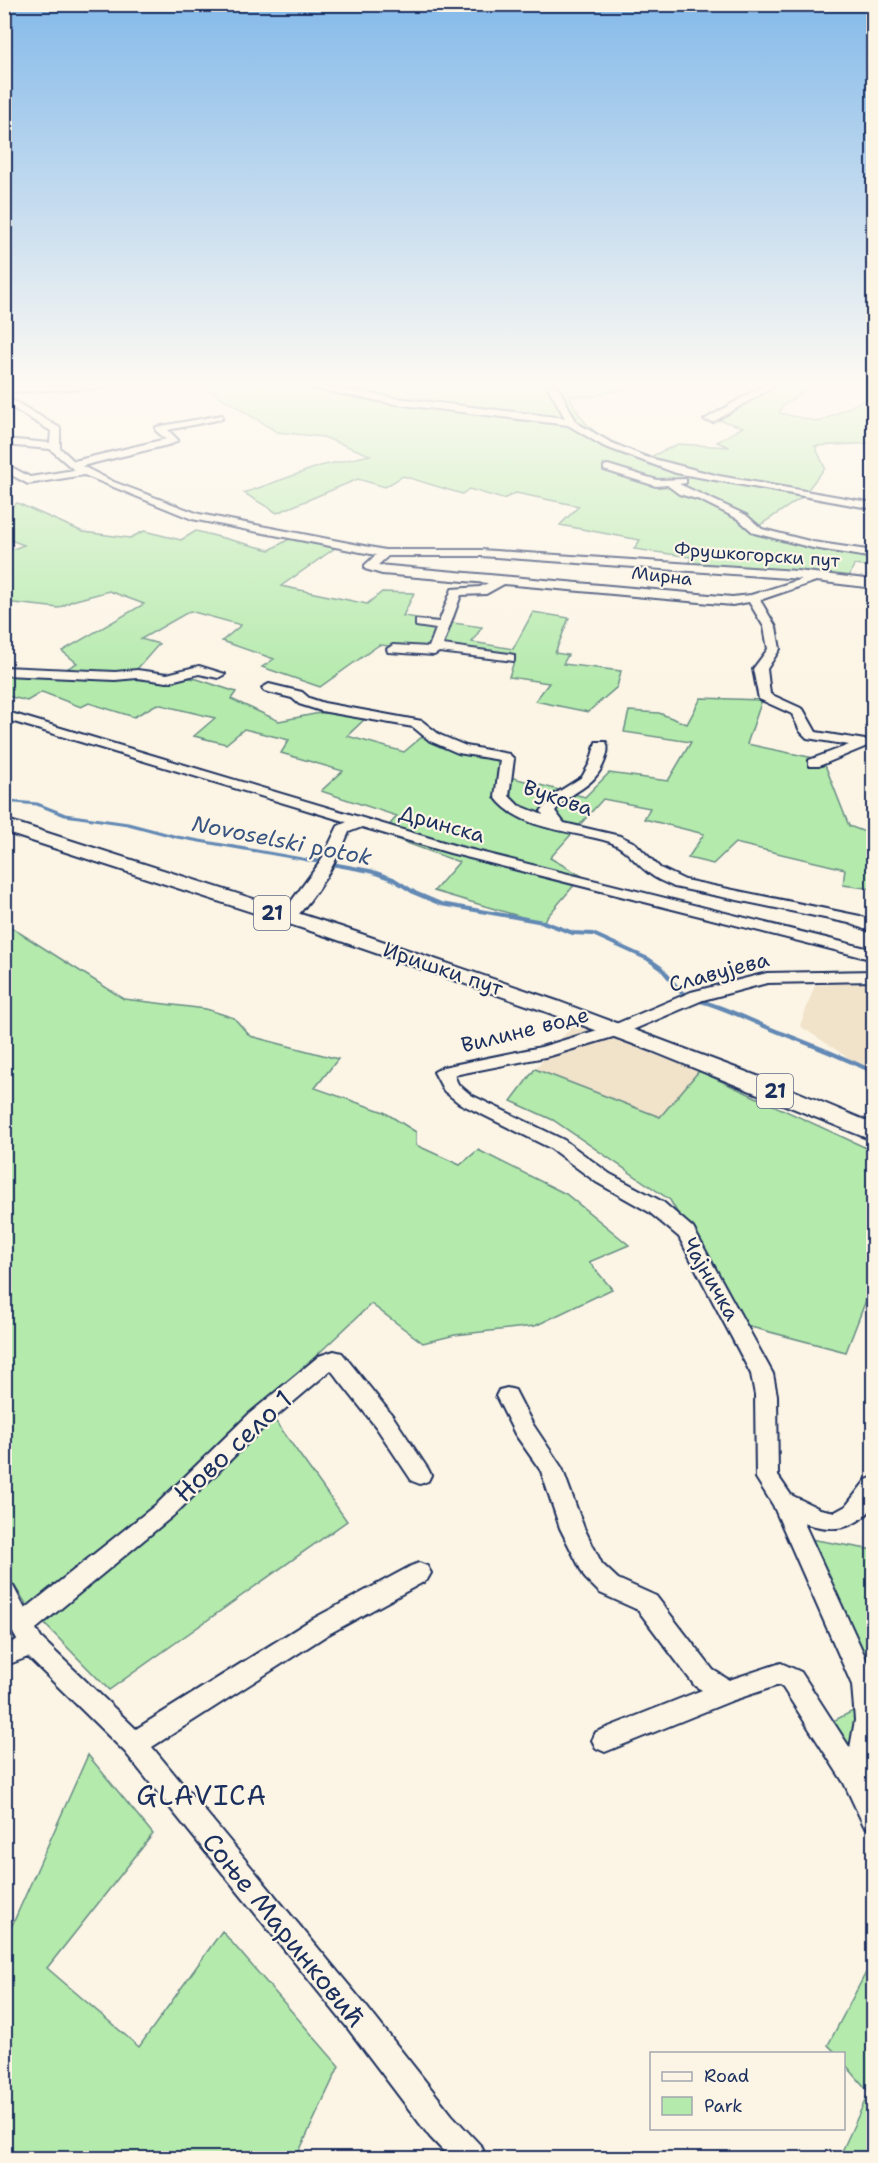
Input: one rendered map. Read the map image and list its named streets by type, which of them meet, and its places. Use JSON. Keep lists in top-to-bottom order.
{
  "streets": {
    "main road": ["21", "Иришки пут"],
    "street": [
      "Фрушкогорски пут",
      "Мирна",
      "Вукова",
      "Дринска",
      "Славујева",
      "Вилине воде",
      "Чајничка",
      "Ново село 1",
      "Соње Маринковић"
    ]
  },
  "crossings": [
    ["Фрушкогорски пут", "Мирна"],
    ["Иришки пут", "Славујева"],
    ["Иришки пут", "Вилине воде"],
    ["Славујева", "Вилине воде"],
    ["Вилине воде", "Чајничка"],
    ["Ново село 1", "Соње Маринковић"]
  ],
  "districts": ["GLAVICA"],
  "water": ["Novoselski potok"],
  "legend": ["Road", "Park"]
}
